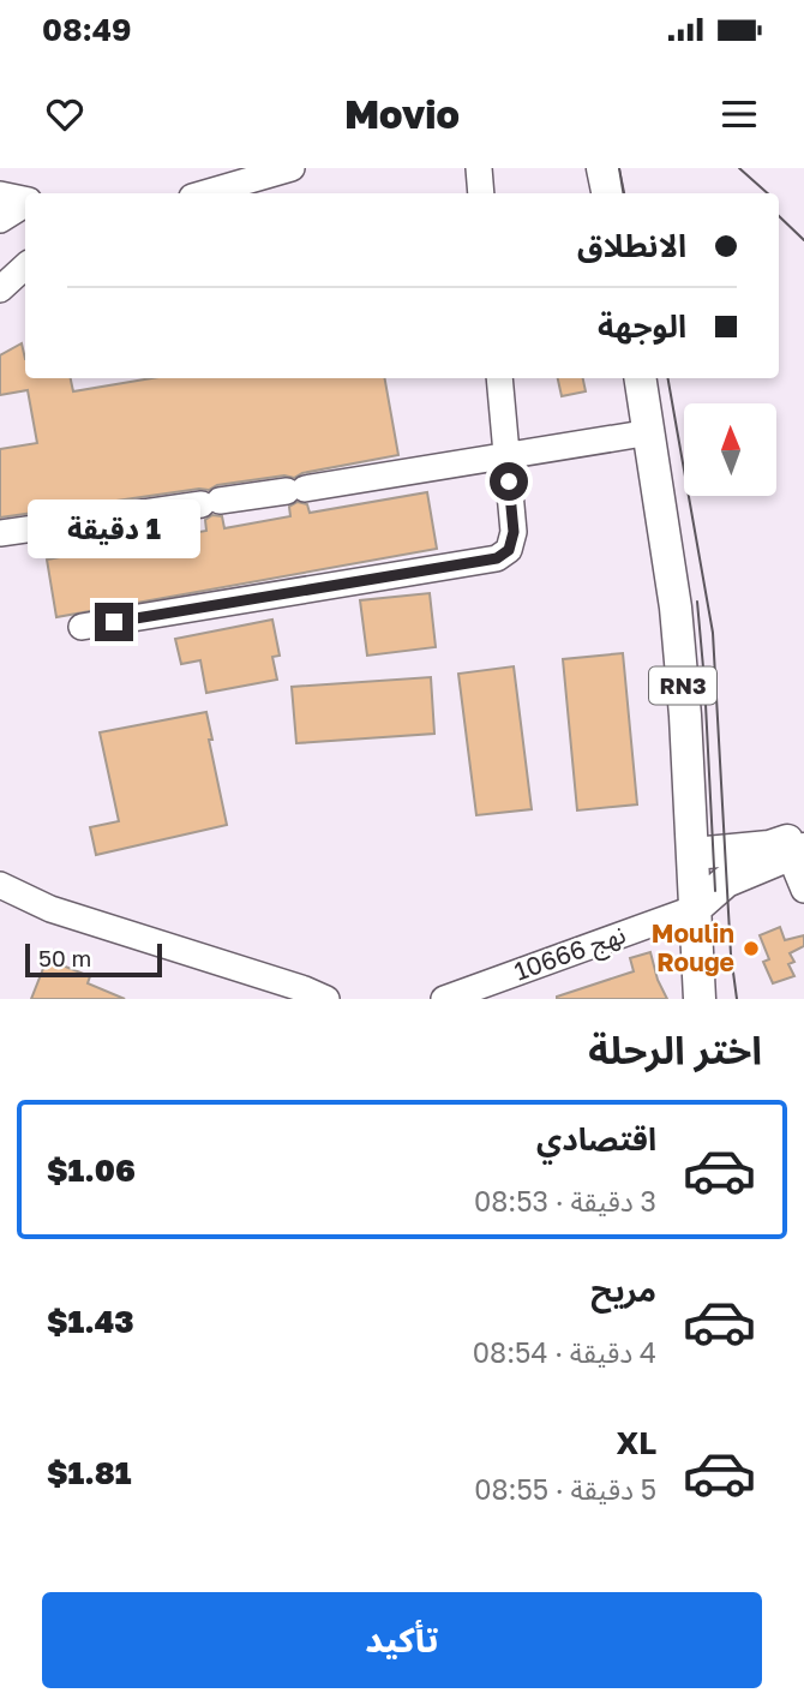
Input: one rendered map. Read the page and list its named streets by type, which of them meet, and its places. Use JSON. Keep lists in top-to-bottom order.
{
  "streets": {
    "main road": ["RN3"],
    "street": ["نهج 10666"]
  },
  "crossings": [
    ["RN3", "نهج 10666"]
  ],
  "places": ["Moulin Rouge"],
  "scale_bar": "50 m",
  "north": "top",
  "page": {
    "status": "08:49",
    "header": "Movio",
    "banner": ["الانطلاق", "الوجهة"],
    "bubble": "1 دقيقة",
    "scale": "50 m",
    "heading": "اختر الرحلة",
    "list": [
      {
        "name": "اقتصادي",
        "note": "3 دقيقة · 08:53",
        "value": "$1.06"
      },
      {
        "name": "مريح",
        "note": "4 دقيقة · 08:54",
        "value": "$1.43"
      },
      {
        "name": "XL",
        "note": "5 دقيقة · 08:55",
        "value": "$1.81"
      }
    ],
    "buttons": "تأكيد"
  }
}
